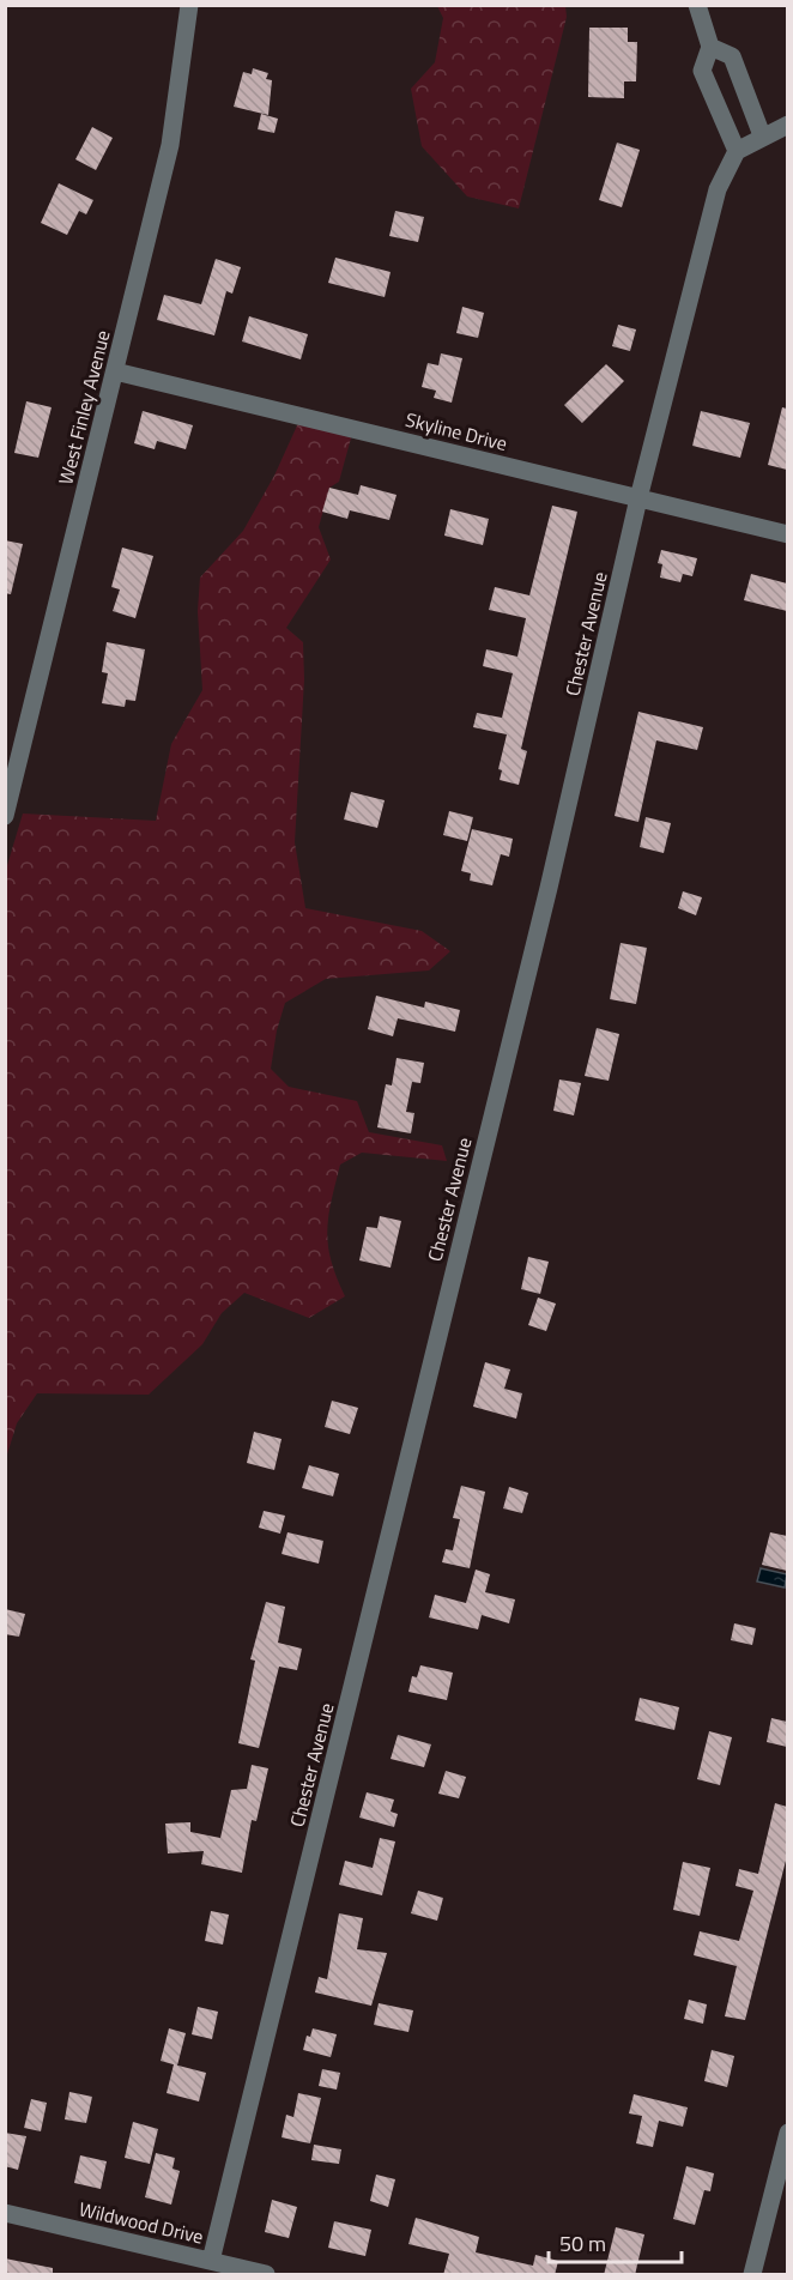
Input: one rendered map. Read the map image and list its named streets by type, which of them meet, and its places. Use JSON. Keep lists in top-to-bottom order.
{
  "streets": {
    "street": [
      "West Finley Avenue",
      "Skyline Drive",
      "Chester Avenue",
      "Wildwood Drive"
    ]
  },
  "crossings": [
    ["West Finley Avenue", "Skyline Drive"],
    ["Skyline Drive", "Chester Avenue"],
    ["Chester Avenue", "Wildwood Drive"]
  ],
  "scale_bar": "50 m"
}
